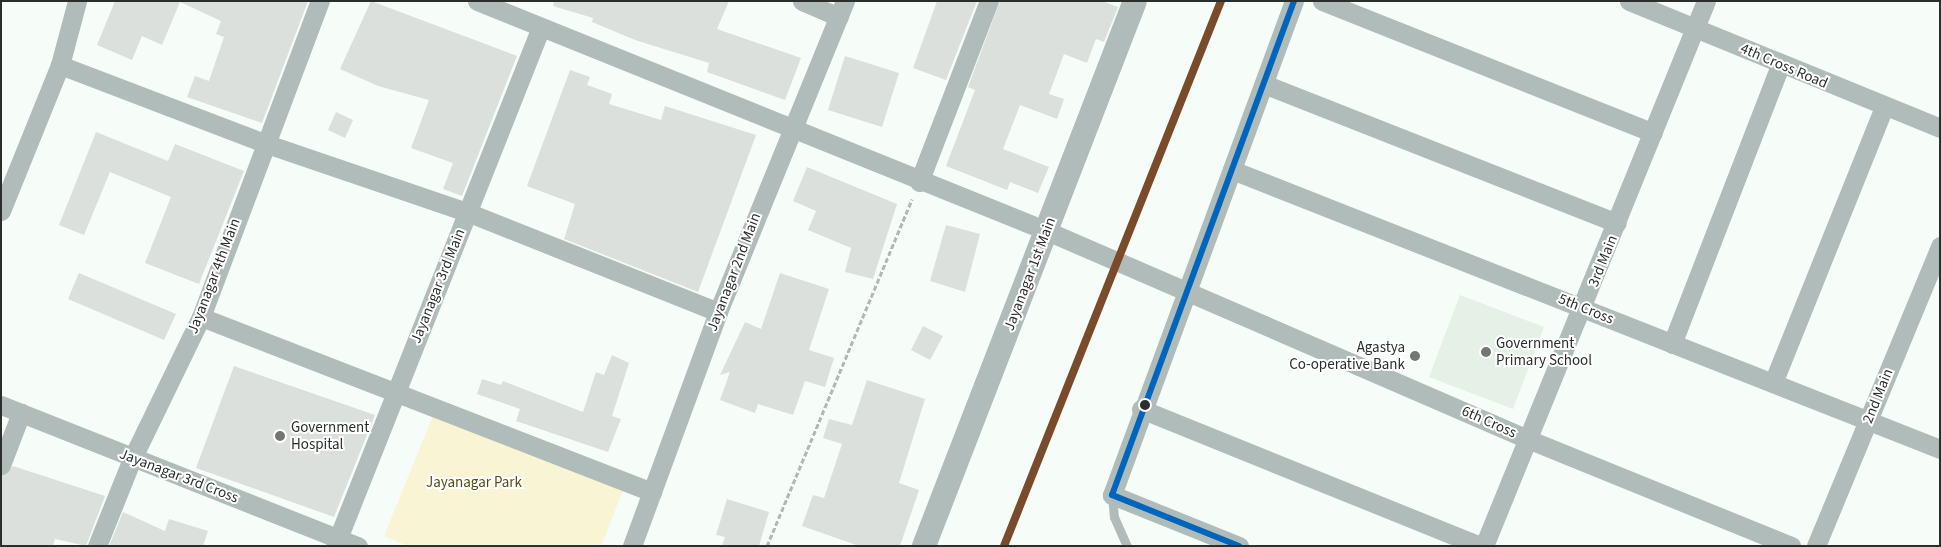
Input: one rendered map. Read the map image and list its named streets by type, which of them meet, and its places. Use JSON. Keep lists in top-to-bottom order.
{
  "streets": {
    "street": [
      "4th Cross Road",
      "3rd Main",
      "Jayanagar 2nd Main",
      "Jayanagar 1st Main",
      "Jayanagar 4th Main",
      "Jayanagar 3rd Main",
      "5th Cross",
      "2nd Main",
      "6th Cross",
      "Jayanagar 3rd Cross"
    ]
  },
  "crossings": [
    ["4th Cross Road", "3rd Main"],
    ["3rd Main", "5th Cross"],
    ["3rd Main", "6th Cross"],
    ["Jayanagar 2nd Main", "6th Cross"],
    ["Jayanagar 1st Main", "6th Cross"],
    ["Jayanagar 4th Main", "Jayanagar 3rd Cross"],
    ["Jayanagar 3rd Main", "6th Cross"],
    ["Jayanagar 3rd Main", "Jayanagar 3rd Cross"],
    ["5th Cross", "2nd Main"]
  ],
  "parks": ["Jayanagar Park"],
  "places": ["Government Primary School", "Agastya Co-operative Bank", "Government Hospital"]
}
